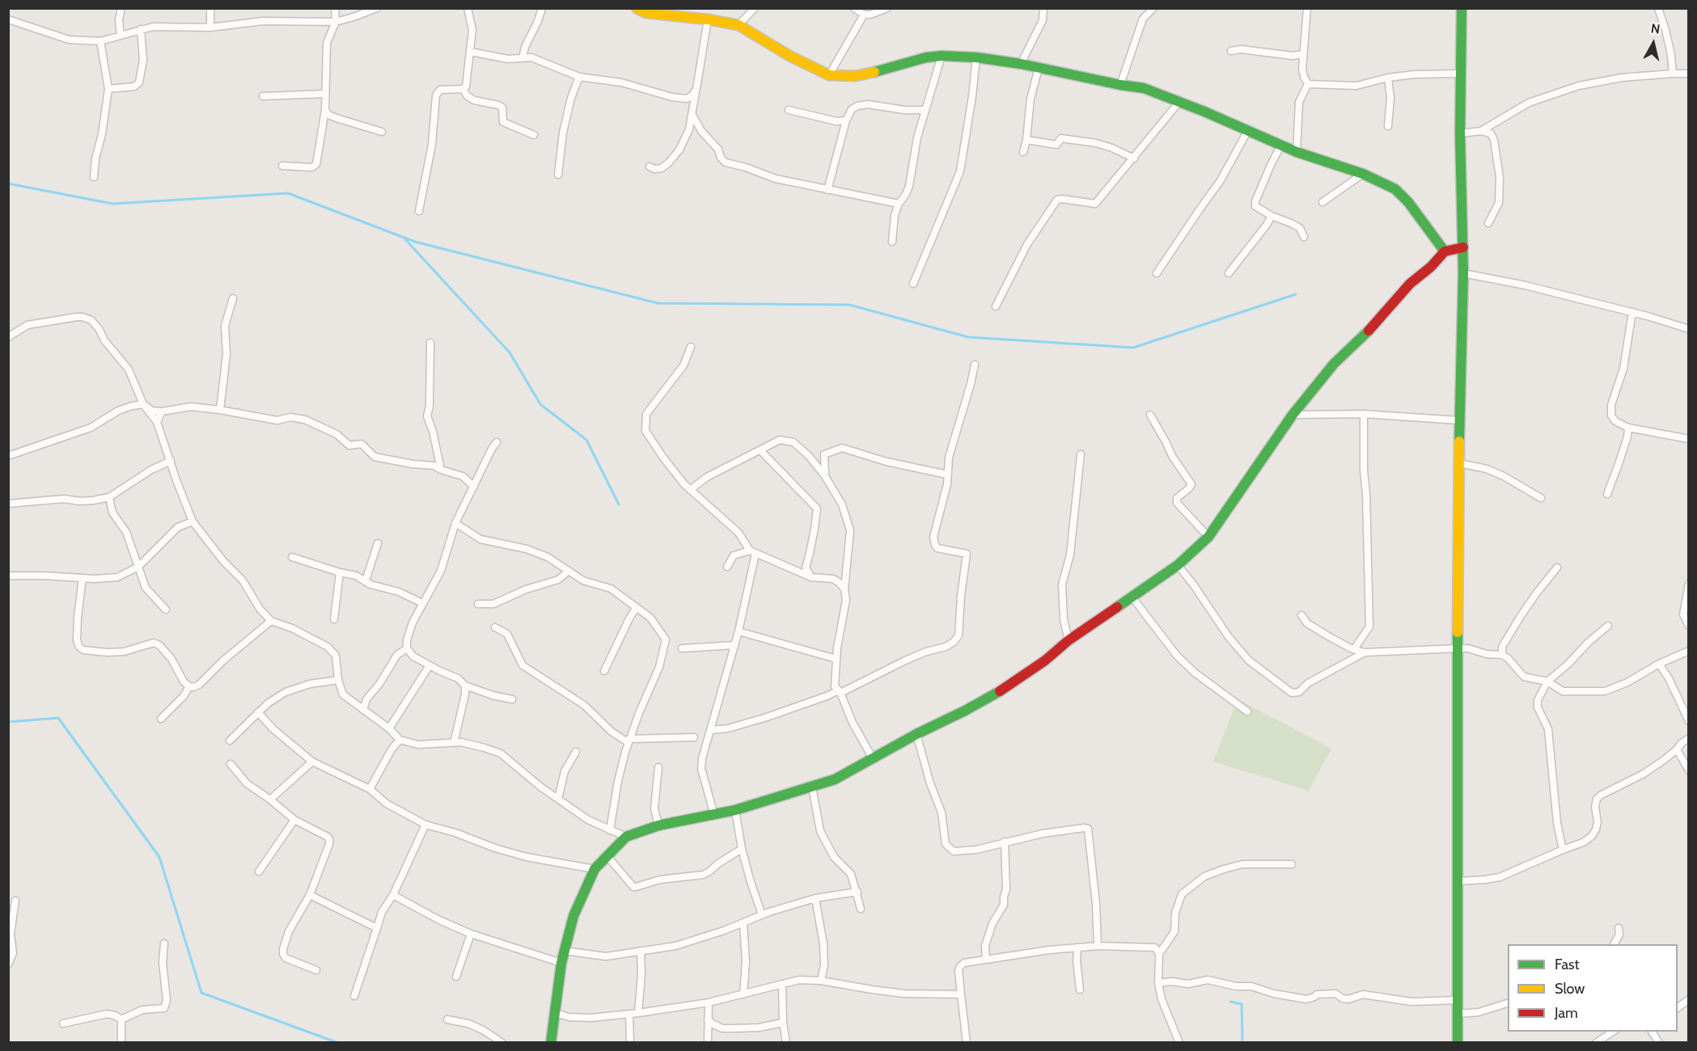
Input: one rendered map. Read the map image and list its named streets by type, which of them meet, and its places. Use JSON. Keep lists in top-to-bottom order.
{
  "legend": ["Fast", "Slow", "Jam"],
  "north": "top"
}
